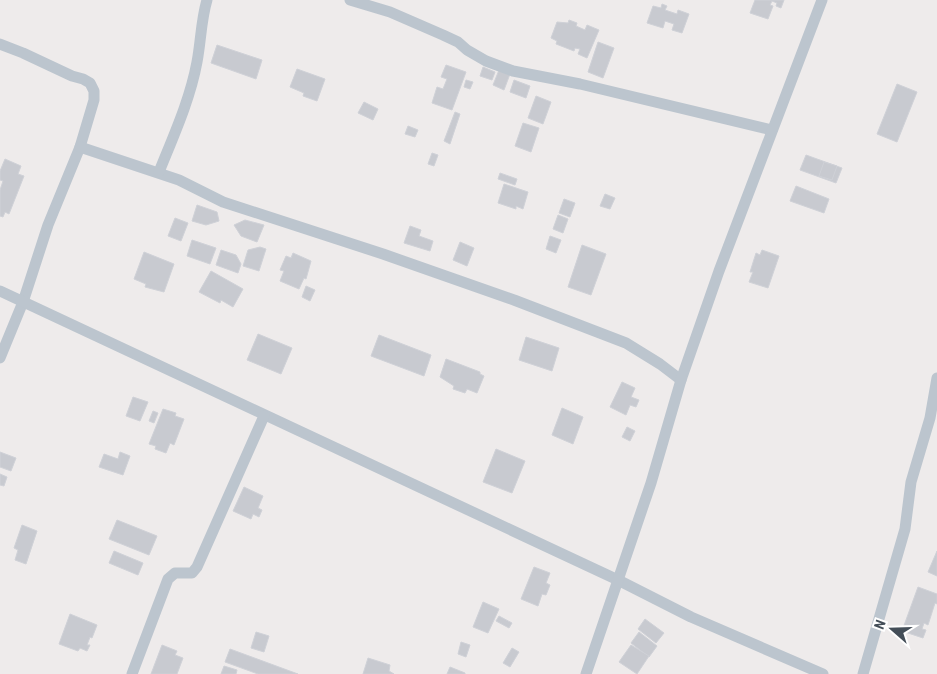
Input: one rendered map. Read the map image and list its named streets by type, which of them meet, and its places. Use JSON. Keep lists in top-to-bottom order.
{
  "north": "left"
}
